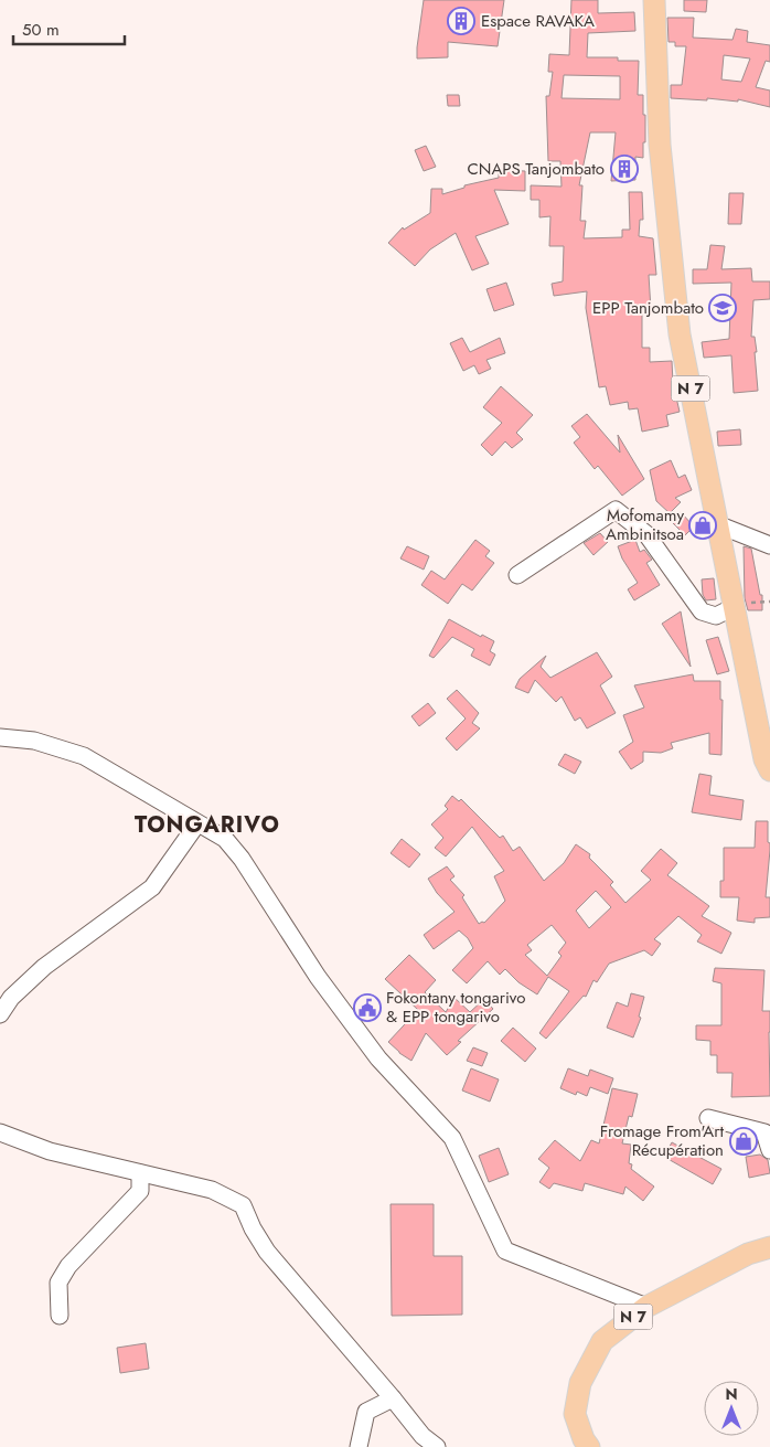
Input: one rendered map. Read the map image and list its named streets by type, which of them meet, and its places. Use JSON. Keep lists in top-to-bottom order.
{
  "streets": {
    "main road": ["N 7"]
  },
  "districts": ["TONGARIVO"],
  "places": {
    "building": ["Espace RAVAKA", "CNAPS Tanjombato"],
    "school or university": ["EPP Tanjombato"],
    "shop": ["Mofomamy Ambinitsoa", "Fromage From'Art Récupération"],
    "public building": ["Fokontany tongarivo & EPP tongarivo"]
  },
  "scale_bar": "50 m",
  "north": "top"
}
